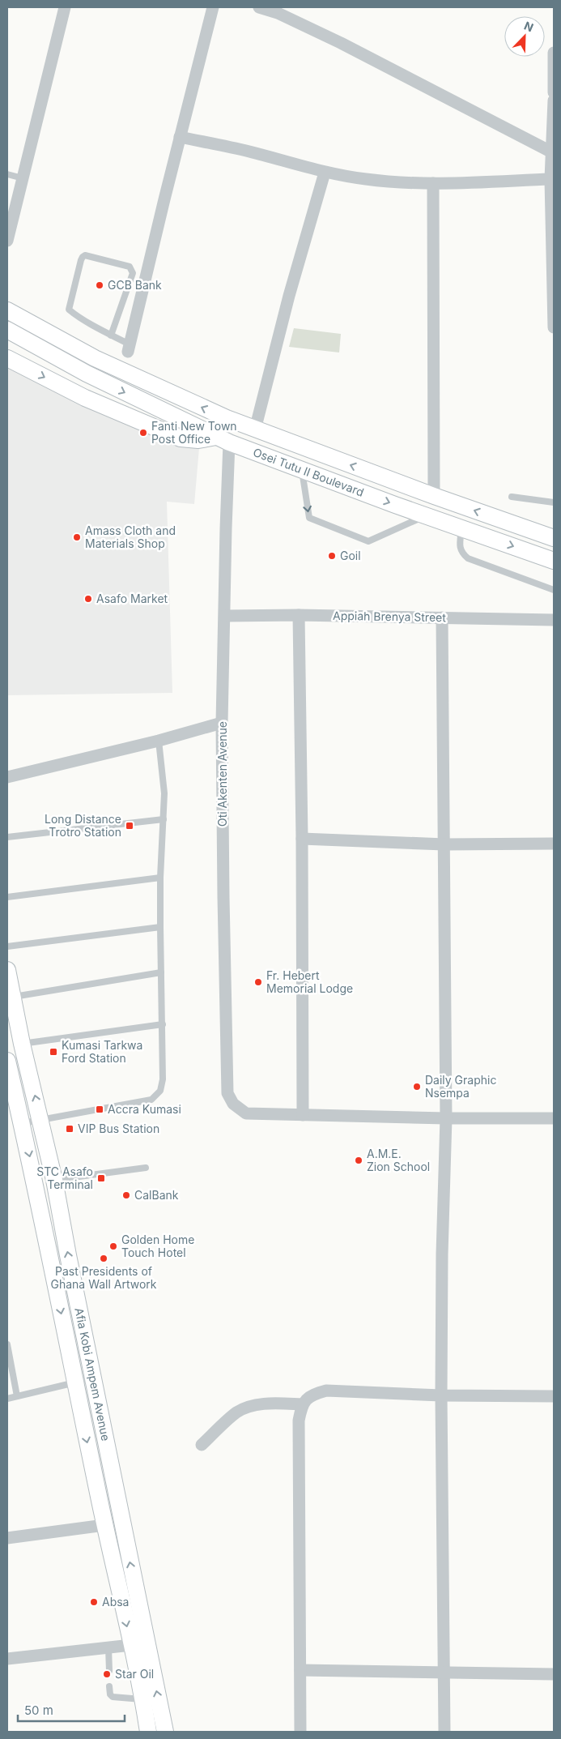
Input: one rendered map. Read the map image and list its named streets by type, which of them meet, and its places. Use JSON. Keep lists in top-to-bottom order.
{
  "streets": {
    "main road": ["Osei Tutu II Boulevard", "Afia Kobi Ampem Avenue"],
    "street": ["Appiah Brenya Street", "Oti Akenten Avenue"]
  },
  "crossings": [
    ["Osei Tutu II Boulevard", "Oti Akenten Avenue"],
    ["Appiah Brenya Street", "Oti Akenten Avenue"]
  ],
  "places": {
    "other": [
      "GCB Bank",
      "Fanti New Town Post Office",
      "Amass Cloth and Materials Shop",
      "Goil",
      "Asafo Market",
      "Fr. Hebert Memorial Lodge",
      "Daily Graphic Nsempa",
      "A.M.E. Zion School",
      "CalBank",
      "Golden Home Touch Hotel",
      "Past Presidents of Ghana Wall Artwork",
      "Absa",
      "Star Oil"
    ],
    "transit": [
      "Long Distance Trotro Station",
      "Kumasi Tarkwa Ford Station",
      "Accra Kumasi",
      "VIP Bus Station",
      "STC Asafo Terminal"
    ]
  },
  "scale_bar": "50 m",
  "north": "top right"
}
